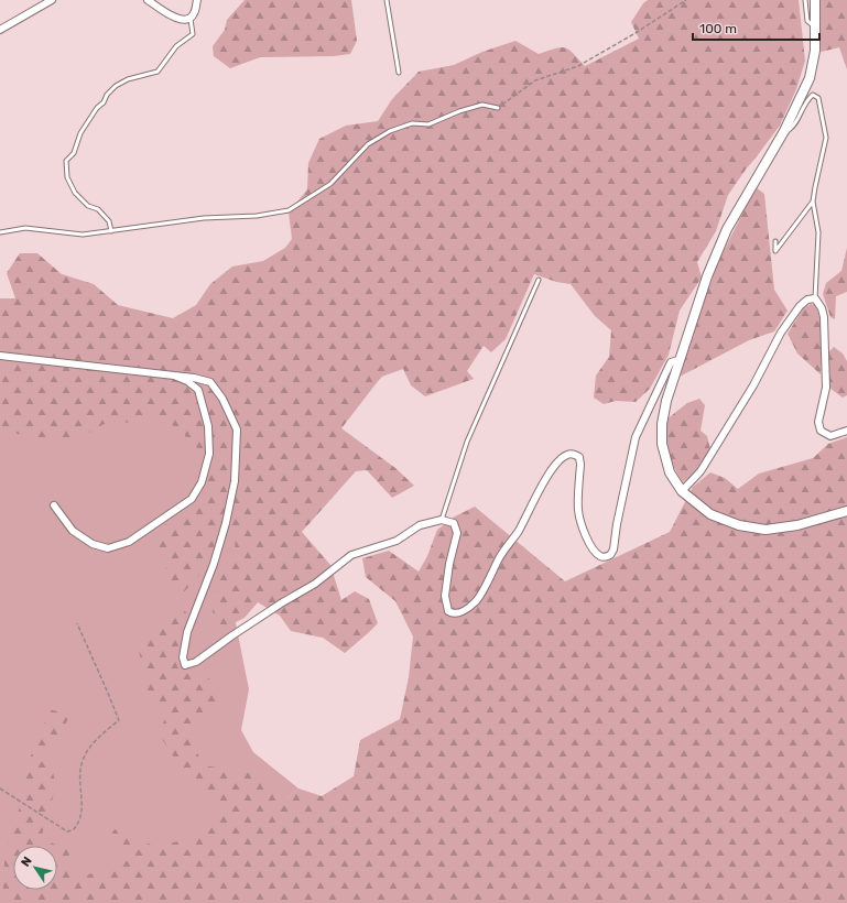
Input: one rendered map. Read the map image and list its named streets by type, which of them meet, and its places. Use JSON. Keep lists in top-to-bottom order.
{
  "scale_bar": "100 m",
  "north": "top left"
}
